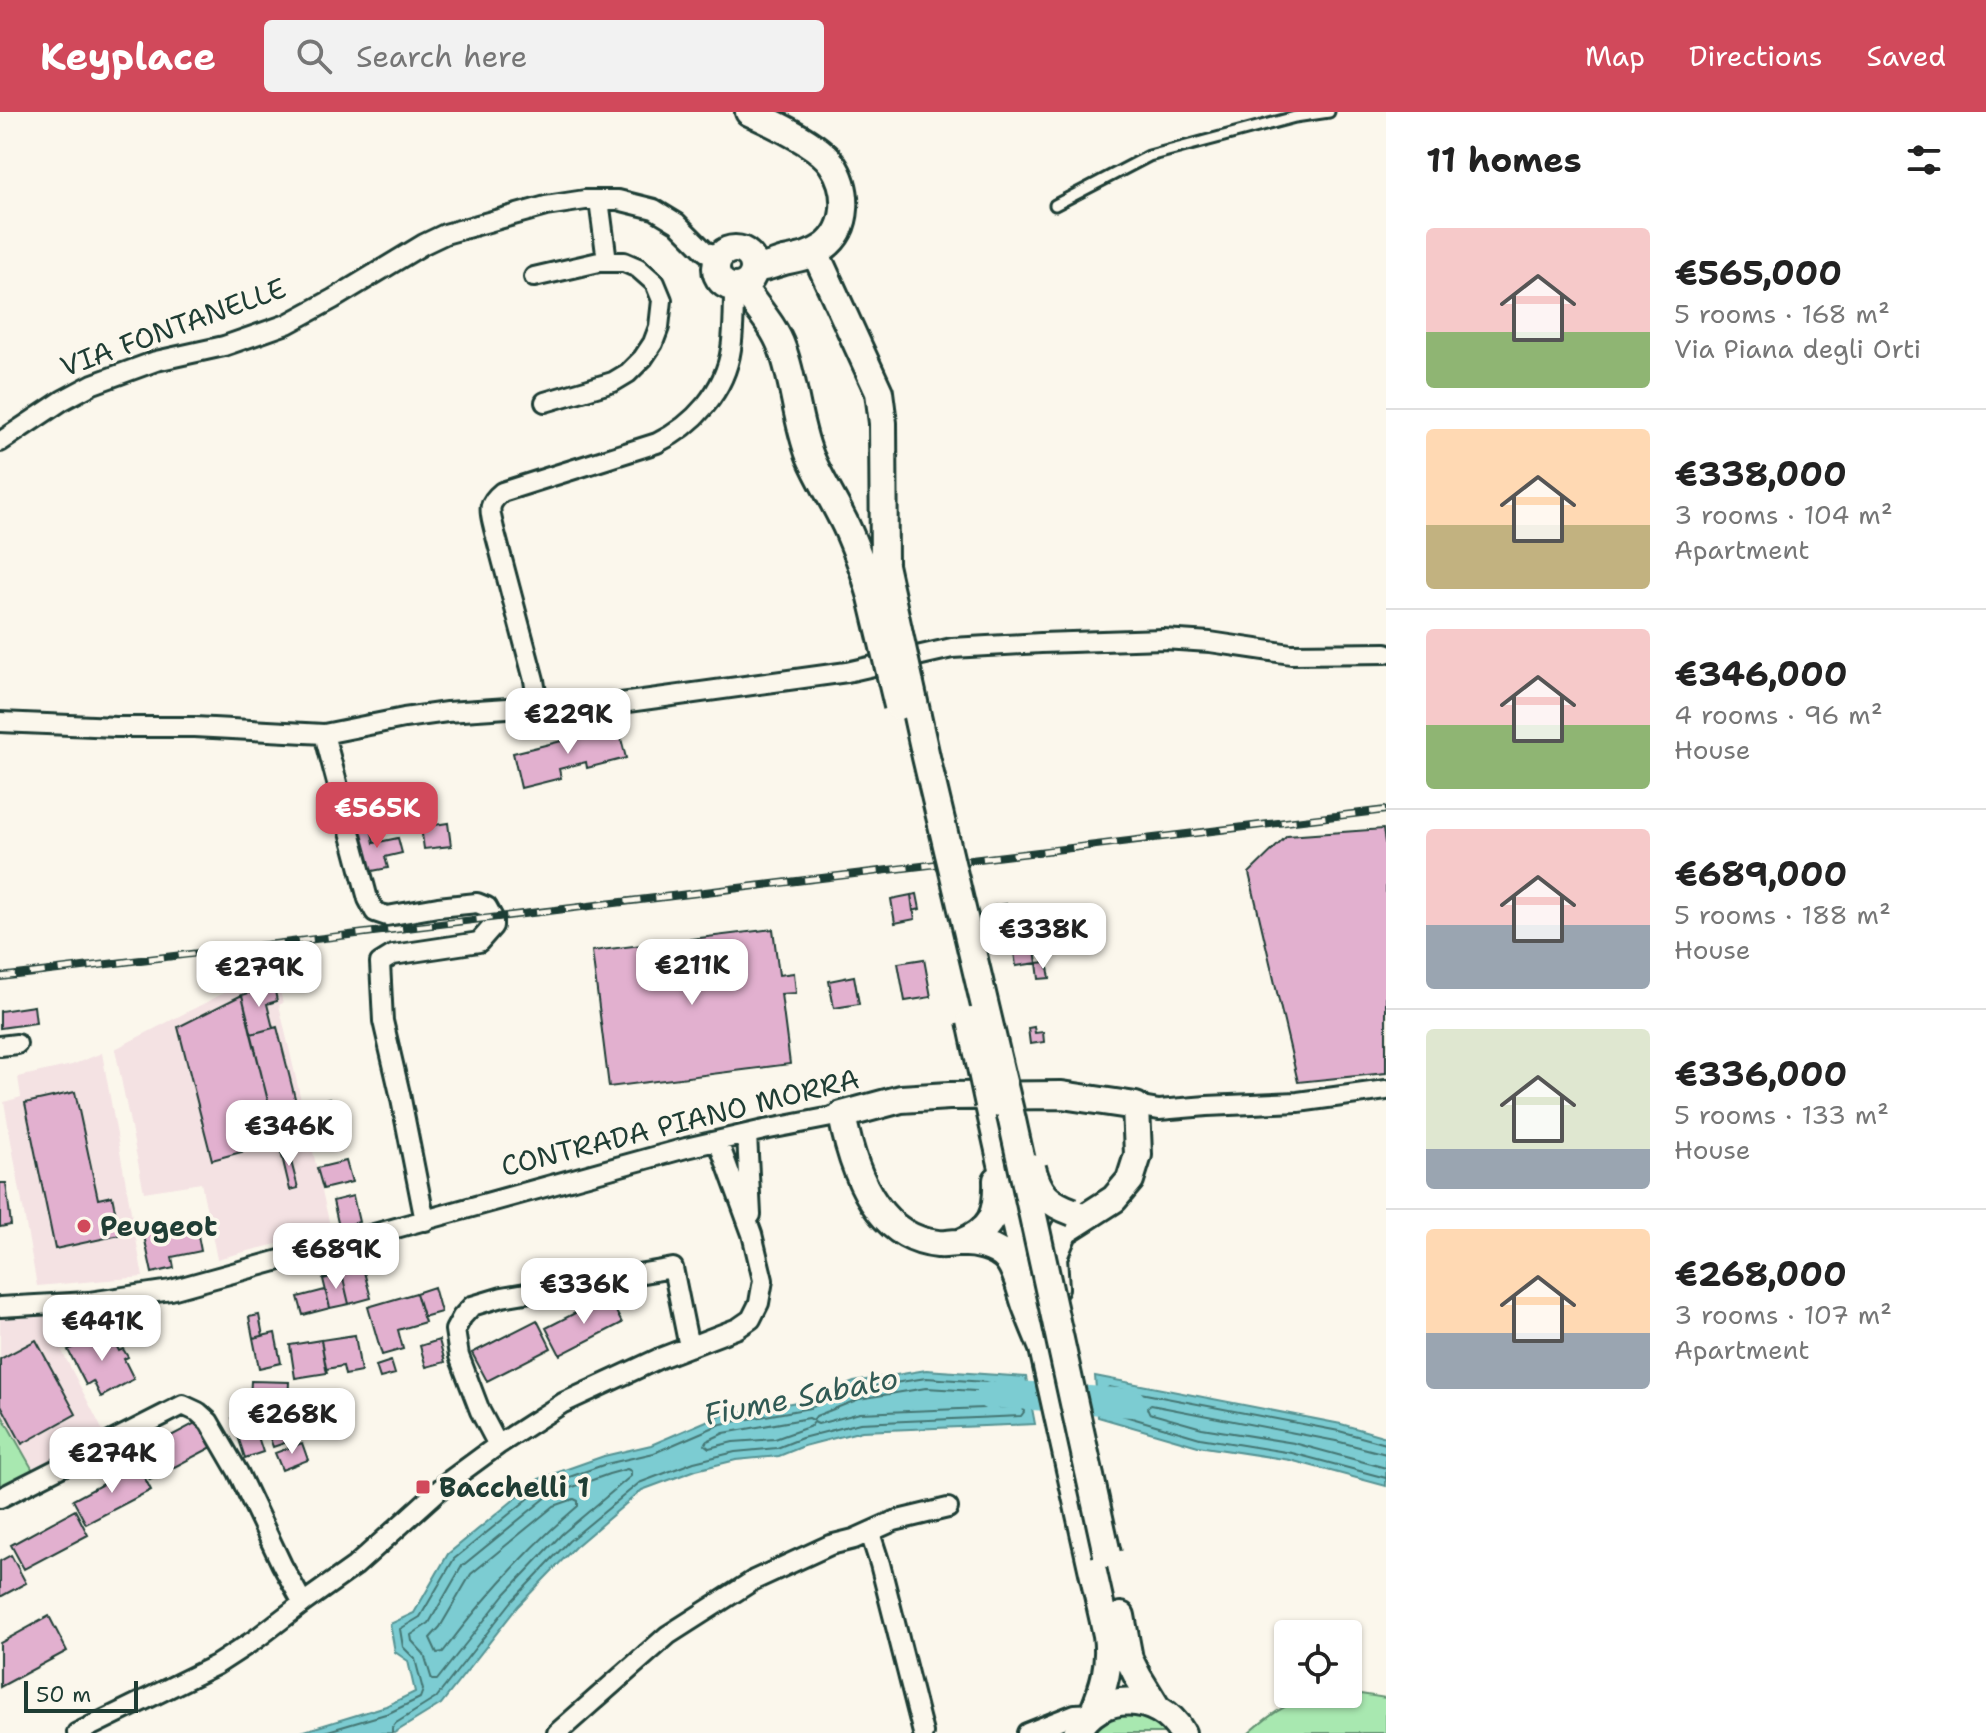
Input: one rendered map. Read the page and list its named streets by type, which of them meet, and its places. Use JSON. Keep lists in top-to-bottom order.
{
  "streets": {
    "main road": ["VIA FONTANELLE", "CONTRADA PIANO MORRA"]
  },
  "water": ["Fiume Sabato"],
  "places": {
    "other": ["Peugeot"],
    "transit": ["Bacchelli 1"]
  },
  "scale_bar": "50 m",
  "page": {
    "header": "Keyplace",
    "search": "Search here",
    "nav": ["Map", "Directions", "Saved"],
    "heading": "11 homes",
    "list": [
      {
        "name": "€565,000",
        "note": "5 rooms · 168 m² · Via Piana degli Orti"
      },
      {
        "name": "€338,000",
        "note": "3 rooms · 104 m² · Apartment"
      },
      {
        "name": "€346,000",
        "note": "4 rooms · 96 m² · House"
      },
      {
        "name": "€689,000",
        "note": "5 rooms · 188 m² · House"
      },
      {
        "name": "€336,000",
        "note": "5 rooms · 133 m² · House"
      },
      {
        "name": "€268,000",
        "note": "3 rooms · 107 m² · Apartment"
      }
    ],
    "price": [
      "€229K",
      "€565K",
      "€338K",
      "€211K",
      "€279K",
      "€346K",
      "€689K",
      "€336K",
      "€441K",
      "€268K",
      "€274K"
    ],
    "scale": "50 m"
  }
}
